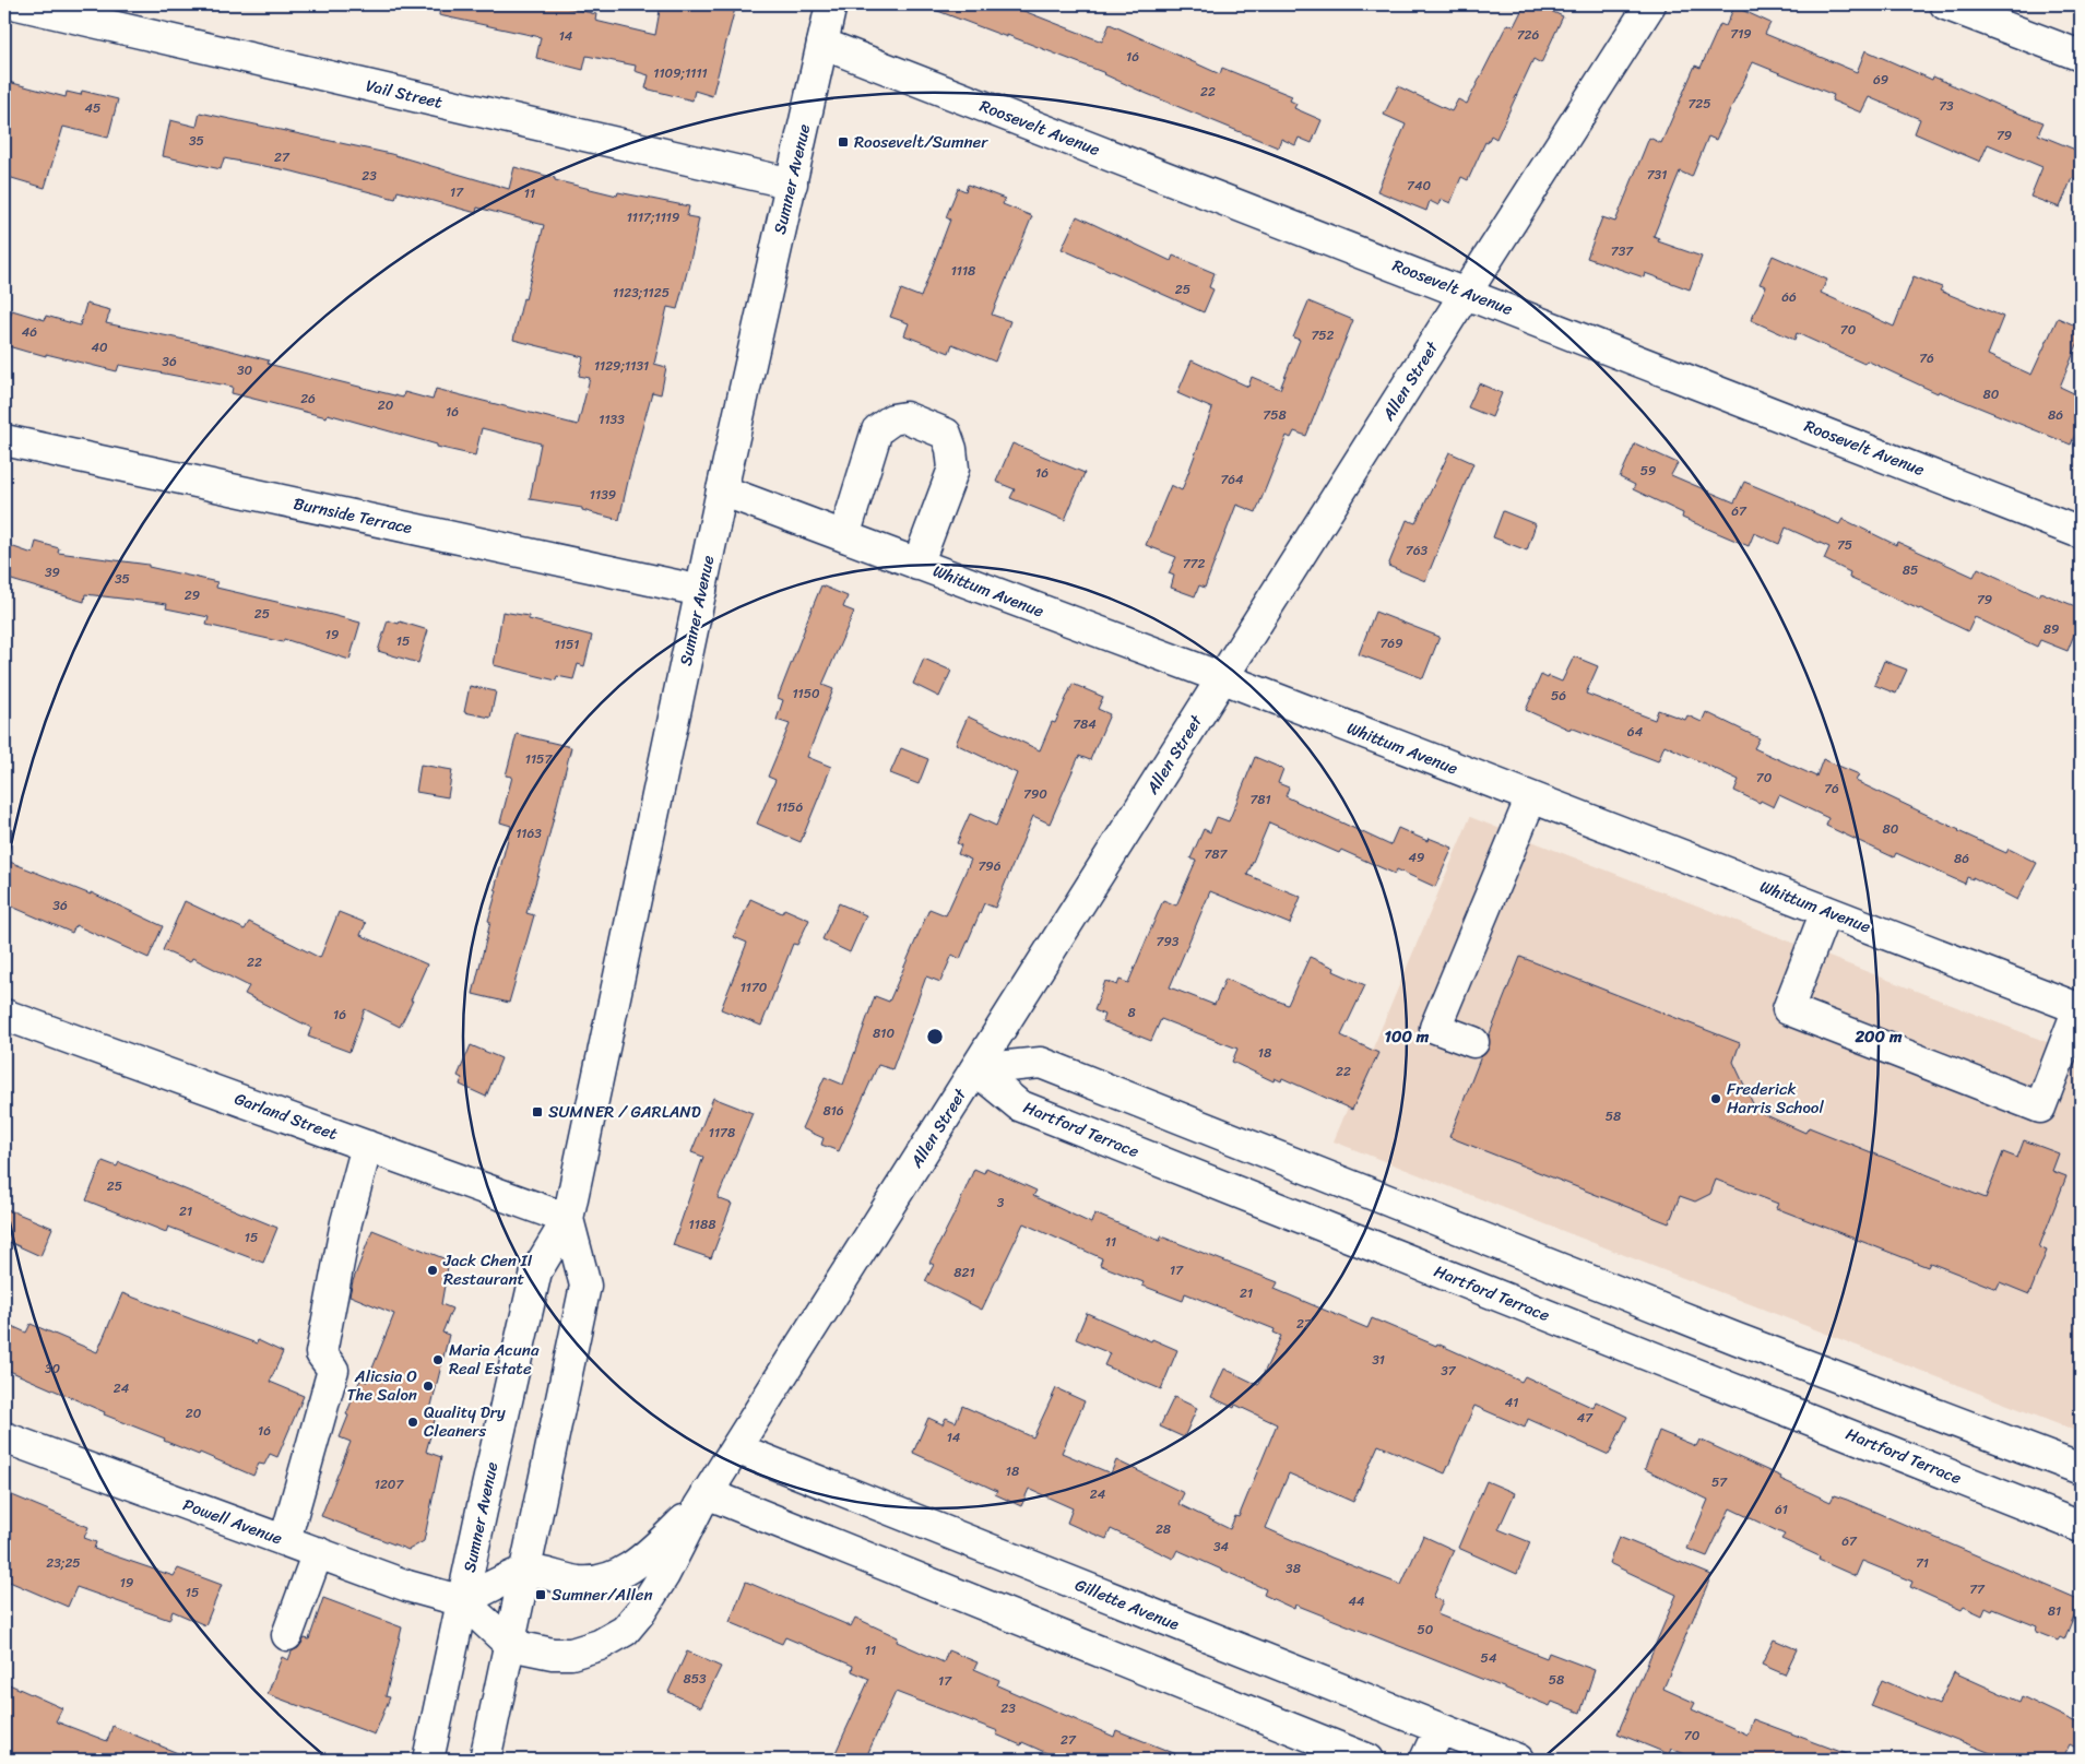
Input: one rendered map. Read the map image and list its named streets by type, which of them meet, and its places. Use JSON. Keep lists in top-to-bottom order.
{
  "streets": {
    "street": [
      "Vail Street",
      "Roosevelt Avenue",
      "Sumner Avenue",
      "Allen Street",
      "Burnside Terrace",
      "Whittum Avenue",
      "Garland Street",
      "Hartford Terrace",
      "Powell Avenue",
      "Gillette Avenue"
    ]
  },
  "crossings": [
    ["Vail Street", "Sumner Avenue"],
    ["Roosevelt Avenue", "Sumner Avenue"],
    ["Roosevelt Avenue", "Allen Street"],
    ["Sumner Avenue", "Allen Street"],
    ["Sumner Avenue", "Burnside Terrace"],
    ["Sumner Avenue", "Whittum Avenue"],
    ["Sumner Avenue", "Garland Street"],
    ["Sumner Avenue", "Powell Avenue"],
    ["Allen Street", "Whittum Avenue"],
    ["Allen Street", "Hartford Terrace"],
    ["Allen Street", "Gillette Avenue"]
  ],
  "places": {
    "transit": ["Roosevelt/Sumner", "SUMNER / GARLAND", "Sumner/Allen"],
    "other": [
      "Frederick Harris School",
      "Jack Chen II Restaurant",
      "Maria Acuna Real Estate",
      "Alicsia O The Salon",
      "Quality Dry Cleaners"
    ]
  },
  "house_numbers": [
    "719",
    "726",
    "14",
    "16",
    "1109;1111",
    "69",
    "22",
    "725",
    "73",
    "45",
    "79",
    "35",
    "27",
    "731",
    "23",
    "740",
    "17",
    "11",
    "1117;1119",
    "737",
    "1118",
    "25",
    "1123;1125",
    "66",
    "70",
    "46",
    "752",
    "40",
    "76",
    "36",
    "1129;1131",
    "30",
    "80",
    "26",
    "20",
    "16",
    "758",
    "86",
    "1133",
    "59",
    "16",
    "764",
    "1139",
    "67",
    "75",
    "763",
    "772",
    "85",
    "39",
    "35",
    "29",
    "79",
    "25",
    "89",
    "19",
    "15",
    "769",
    "1151",
    "1150",
    "56",
    "784",
    "64",
    "1157",
    "70",
    "76",
    "790",
    "781",
    "1156",
    "80",
    "1163",
    "787",
    "49",
    "86",
    "796",
    "36",
    "793",
    "22",
    "1170",
    "8",
    "16",
    "810",
    "18",
    "22",
    "816",
    "58",
    "1178",
    "25",
    "3",
    "21",
    "1188",
    "15",
    "11",
    "17",
    "821",
    "21",
    "27",
    "31",
    "30",
    "37",
    "24",
    "41",
    "20",
    "47",
    "16",
    "14",
    "18",
    "57",
    "1207",
    "24",
    "61",
    "28",
    "67",
    "34",
    "23;25",
    "71",
    "38",
    "19",
    "77",
    "15",
    "44",
    "81",
    "50",
    "11",
    "54",
    "853",
    "58",
    "17",
    "23",
    "70",
    "27"
  ],
  "rings": ["100 m", "200 m"]
}
